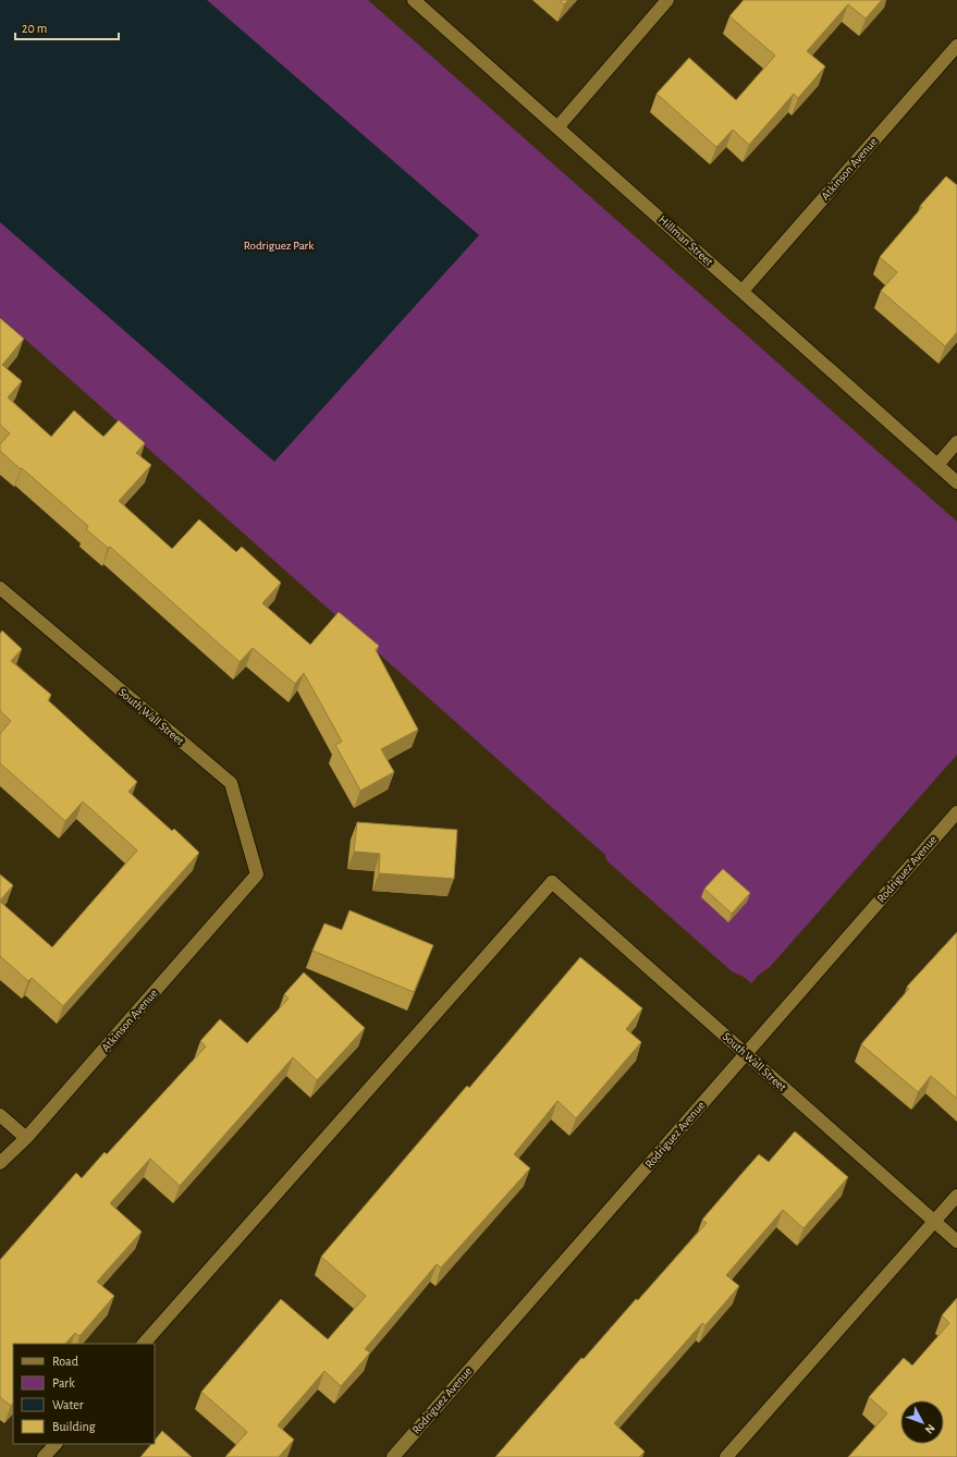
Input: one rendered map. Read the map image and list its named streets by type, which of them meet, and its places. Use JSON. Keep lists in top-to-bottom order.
{
  "streets": {
    "street": [
      "Atkinson Avenue",
      "Hillman Street",
      "South Wall Street",
      "Rodriguez Avenue"
    ]
  },
  "crossings": [
    ["Atkinson Avenue", "Hillman Street"],
    ["Atkinson Avenue", "South Wall Street"],
    ["South Wall Street", "Rodriguez Avenue"]
  ],
  "parks": ["Rodriguez Park"],
  "legend": [
    "Road",
    "Park",
    "Water",
    "Building"
  ],
  "scale_bar": "20 m",
  "north": "bottom right"
}
